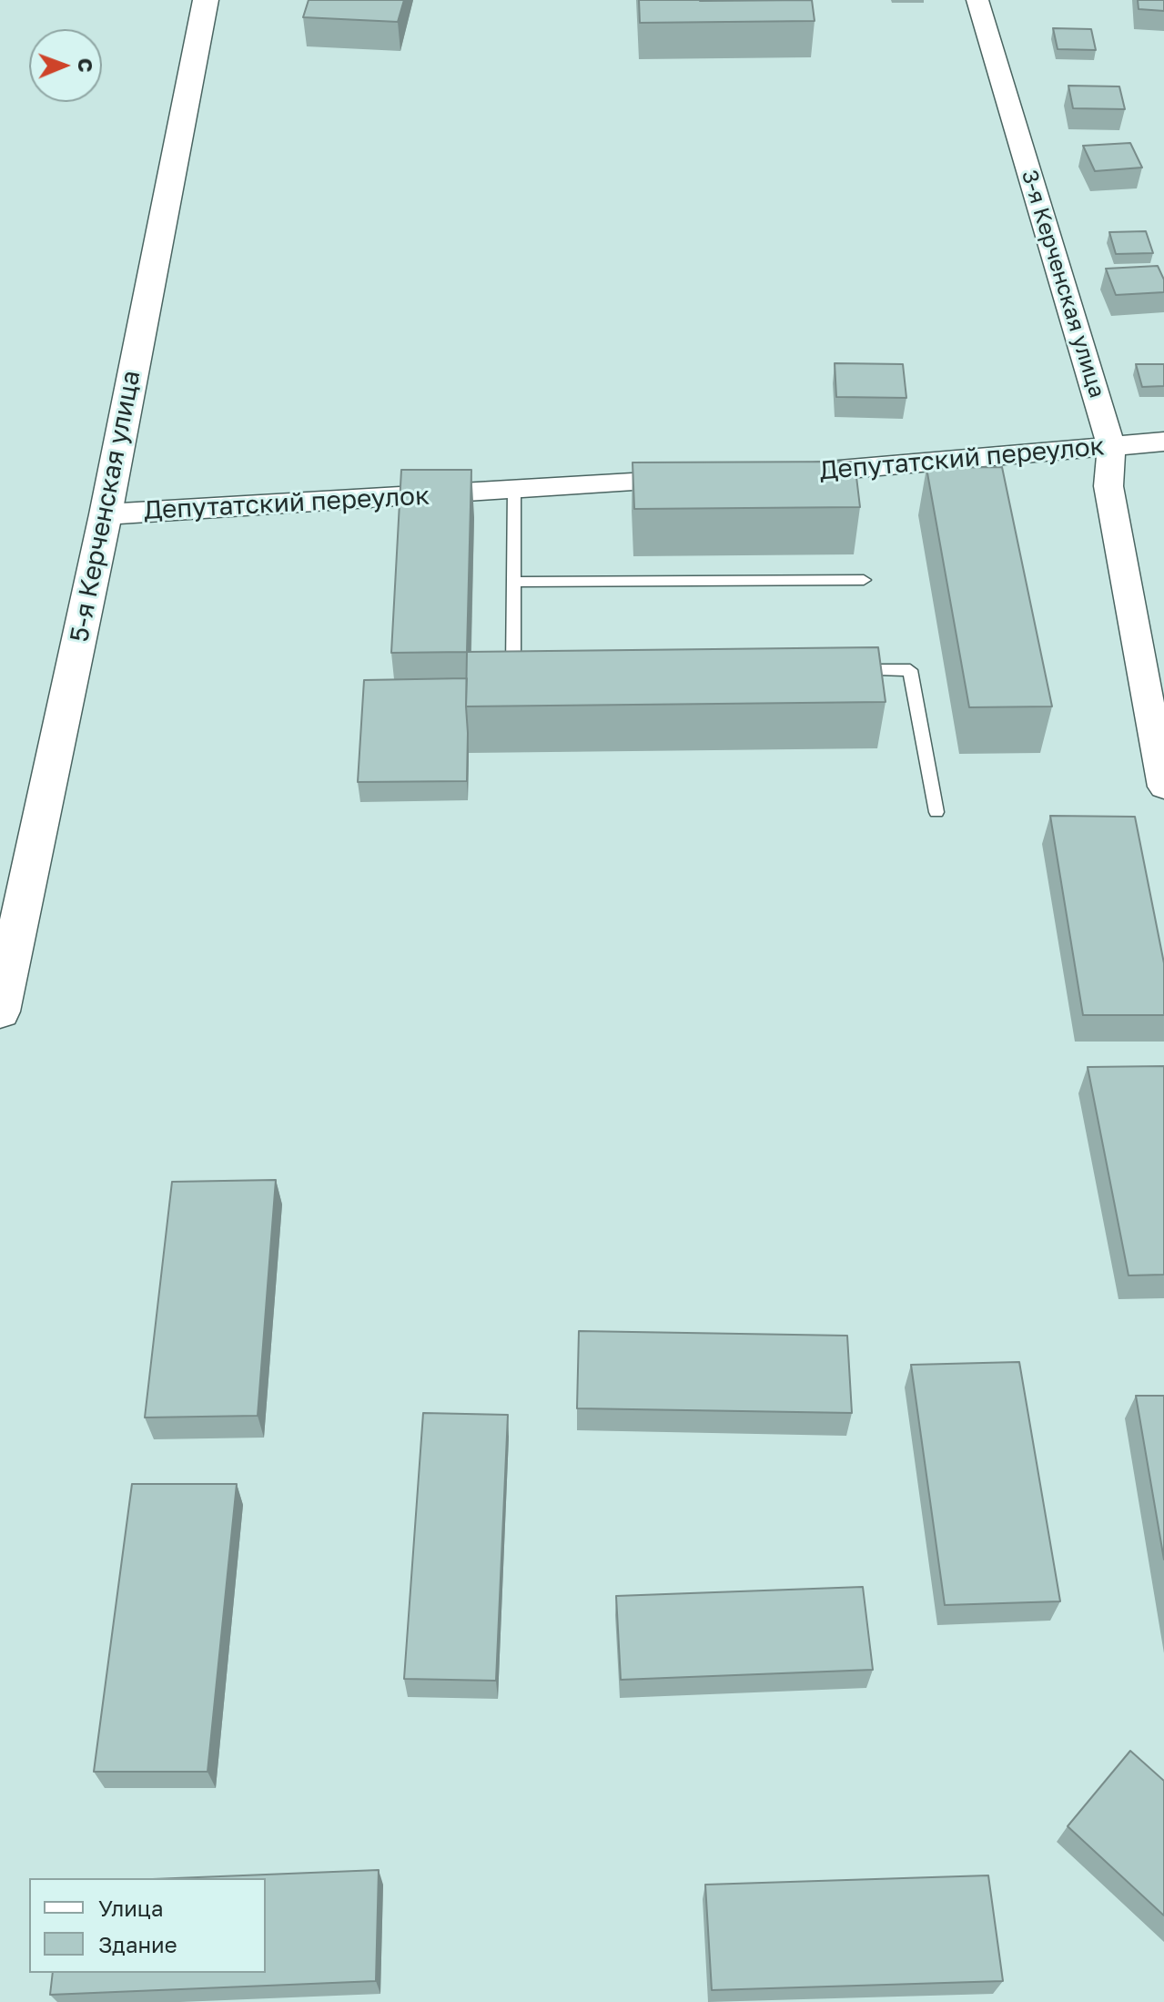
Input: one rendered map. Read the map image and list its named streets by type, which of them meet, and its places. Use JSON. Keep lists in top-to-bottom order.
{
  "streets": {
    "main road": ["5-я Керченская улица"],
    "street": ["3-я Керченская улица", "Депутатский переулок"]
  },
  "crossings": [
    ["3-я Керченская улица", "Депутатский переулок"],
    ["Депутатский переулок", "5-я Керченская улица"]
  ],
  "legend": ["Улица", "Здание"],
  "north": "right"
}
